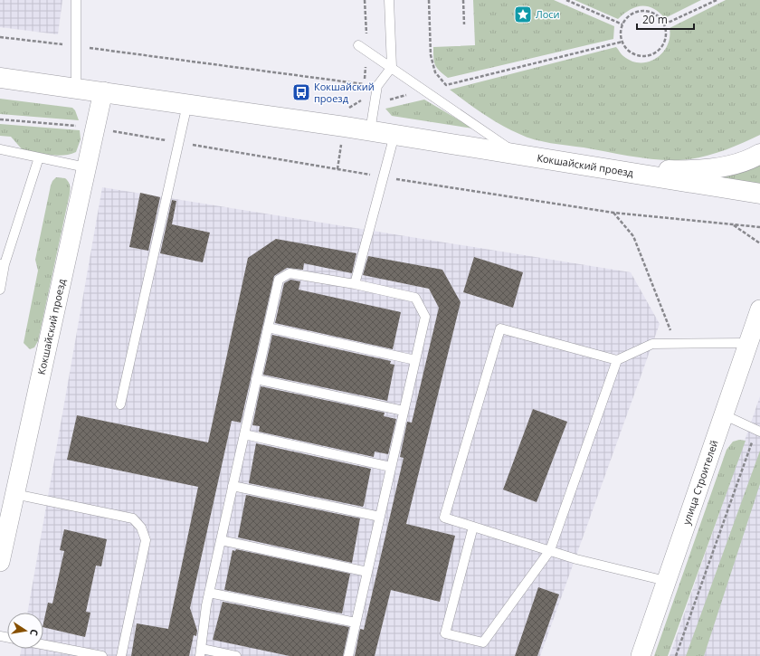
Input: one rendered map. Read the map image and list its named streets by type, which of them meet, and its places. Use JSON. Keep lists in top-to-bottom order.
{
  "streets": {
    "main road": ["Кокшайский проезд"],
    "street": ["улица Строителей"]
  },
  "places": {
    "place": ["Лоси"],
    "bus stop": ["Кокшайский проезд"]
  },
  "scale_bar": "20 m",
  "north": "right"
}
